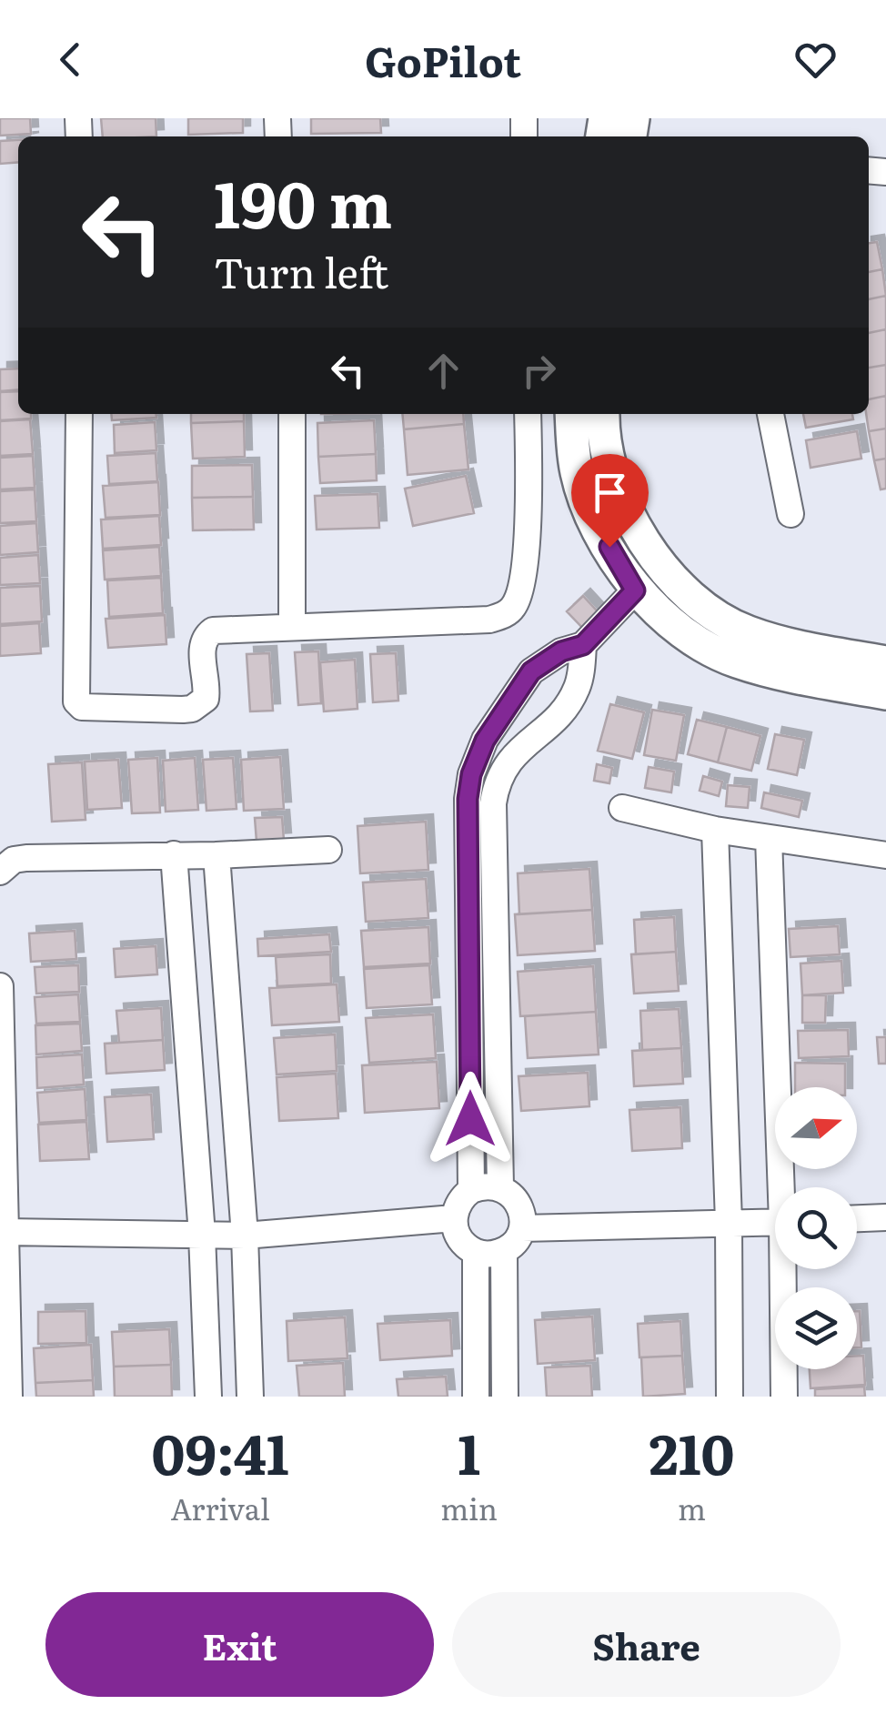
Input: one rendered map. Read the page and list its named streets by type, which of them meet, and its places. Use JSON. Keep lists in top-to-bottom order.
{
  "north": "right",
  "page": {
    "header": "GoPilot",
    "turn": ["190 m", "Turn left"],
    "eta": [
      "09:41",
      "Arrival",
      "1",
      "min",
      "210",
      "m"
    ],
    "buttons": ["Exit", "Share"]
  }
}
